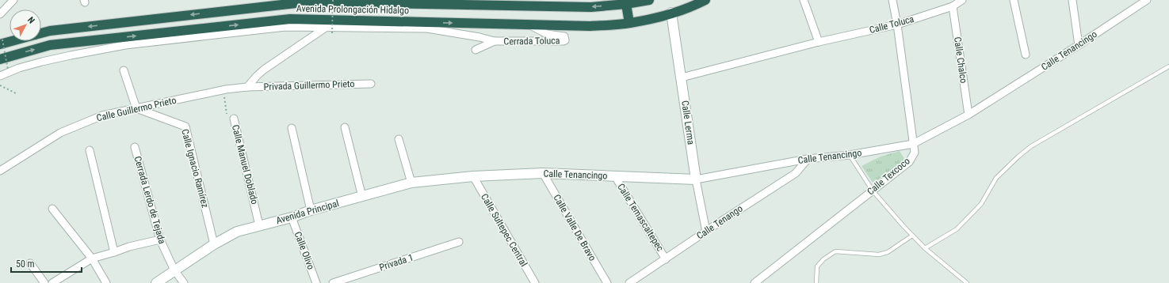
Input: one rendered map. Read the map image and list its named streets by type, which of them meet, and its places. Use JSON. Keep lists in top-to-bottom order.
{
  "streets": {
    "highway": ["Avenida Prolongación Hidalgo"],
    "street": [
      "Calle Toluca",
      "Cerrada Toluca",
      "Calle Tenancingo",
      "Calle Chalco",
      "Privada Guillermo Prieto",
      "Calle Guillermo Prieto",
      "Calle Lerma",
      "Calle Manuel Doblado",
      "Calle Ignacio Ramírez",
      "Calle Texcoco",
      "Cerrada Lerdo de Tejada",
      "Avenida Principal",
      "Calle Temascaltepec",
      "Calle Tenango",
      "Calle Valle De Bravo",
      "Calle Sultepec Central",
      "Calle Olivo",
      "Privada 1"
    ]
  },
  "crossings": [
    ["Avenida Prolongación Hidalgo", "Cerrada Toluca"],
    ["Avenida Prolongación Hidalgo", "Calle Lerma"],
    ["Calle Toluca", "Calle Chalco"],
    ["Calle Toluca", "Calle Lerma"],
    ["Calle Toluca", "Calle Texcoco"],
    ["Calle Tenancingo", "Calle Chalco"],
    ["Calle Tenancingo", "Calle Lerma"],
    ["Calle Tenancingo", "Calle Texcoco"],
    ["Calle Tenancingo", "Avenida Principal"],
    ["Calle Tenancingo", "Calle Temascaltepec"],
    ["Calle Tenancingo", "Calle Tenango"],
    ["Calle Tenancingo", "Calle Valle De Bravo"],
    ["Calle Tenancingo", "Calle Sultepec Central"],
    ["Privada Guillermo Prieto", "Calle Guillermo Prieto"],
    ["Calle Guillermo Prieto", "Calle Manuel Doblado"],
    ["Calle Guillermo Prieto", "Calle Ignacio Ramírez"],
    ["Calle Lerma", "Calle Tenango"],
    ["Calle Manuel Doblado", "Avenida Principal"],
    ["Calle Ignacio Ramírez", "Avenida Principal"],
    ["Cerrada Lerdo de Tejada", "Avenida Principal"],
    ["Avenida Principal", "Calle Sultepec Central"],
    ["Avenida Principal", "Calle Olivo"],
    ["Calle Temascaltepec", "Calle Tenango"]
  ],
  "scale_bar": "50 m",
  "north": "top right"
}
